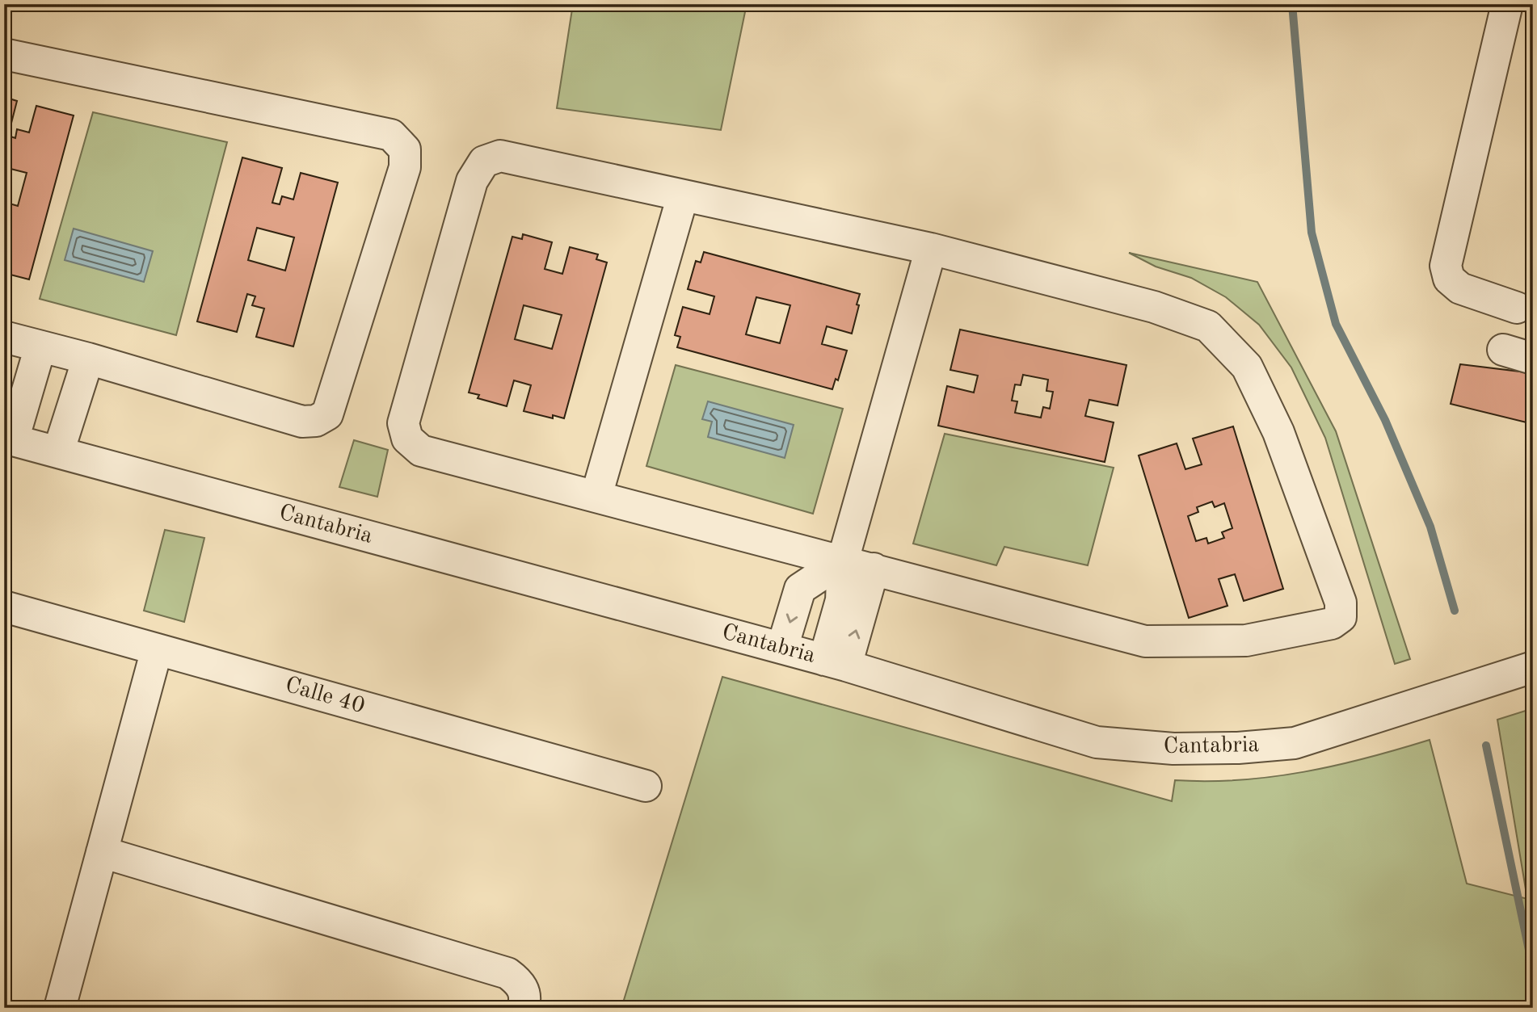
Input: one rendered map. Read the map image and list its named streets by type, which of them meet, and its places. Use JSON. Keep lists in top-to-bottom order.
{
  "streets": {
    "street": ["Cantabria", "Calle 40"]
  }
}
